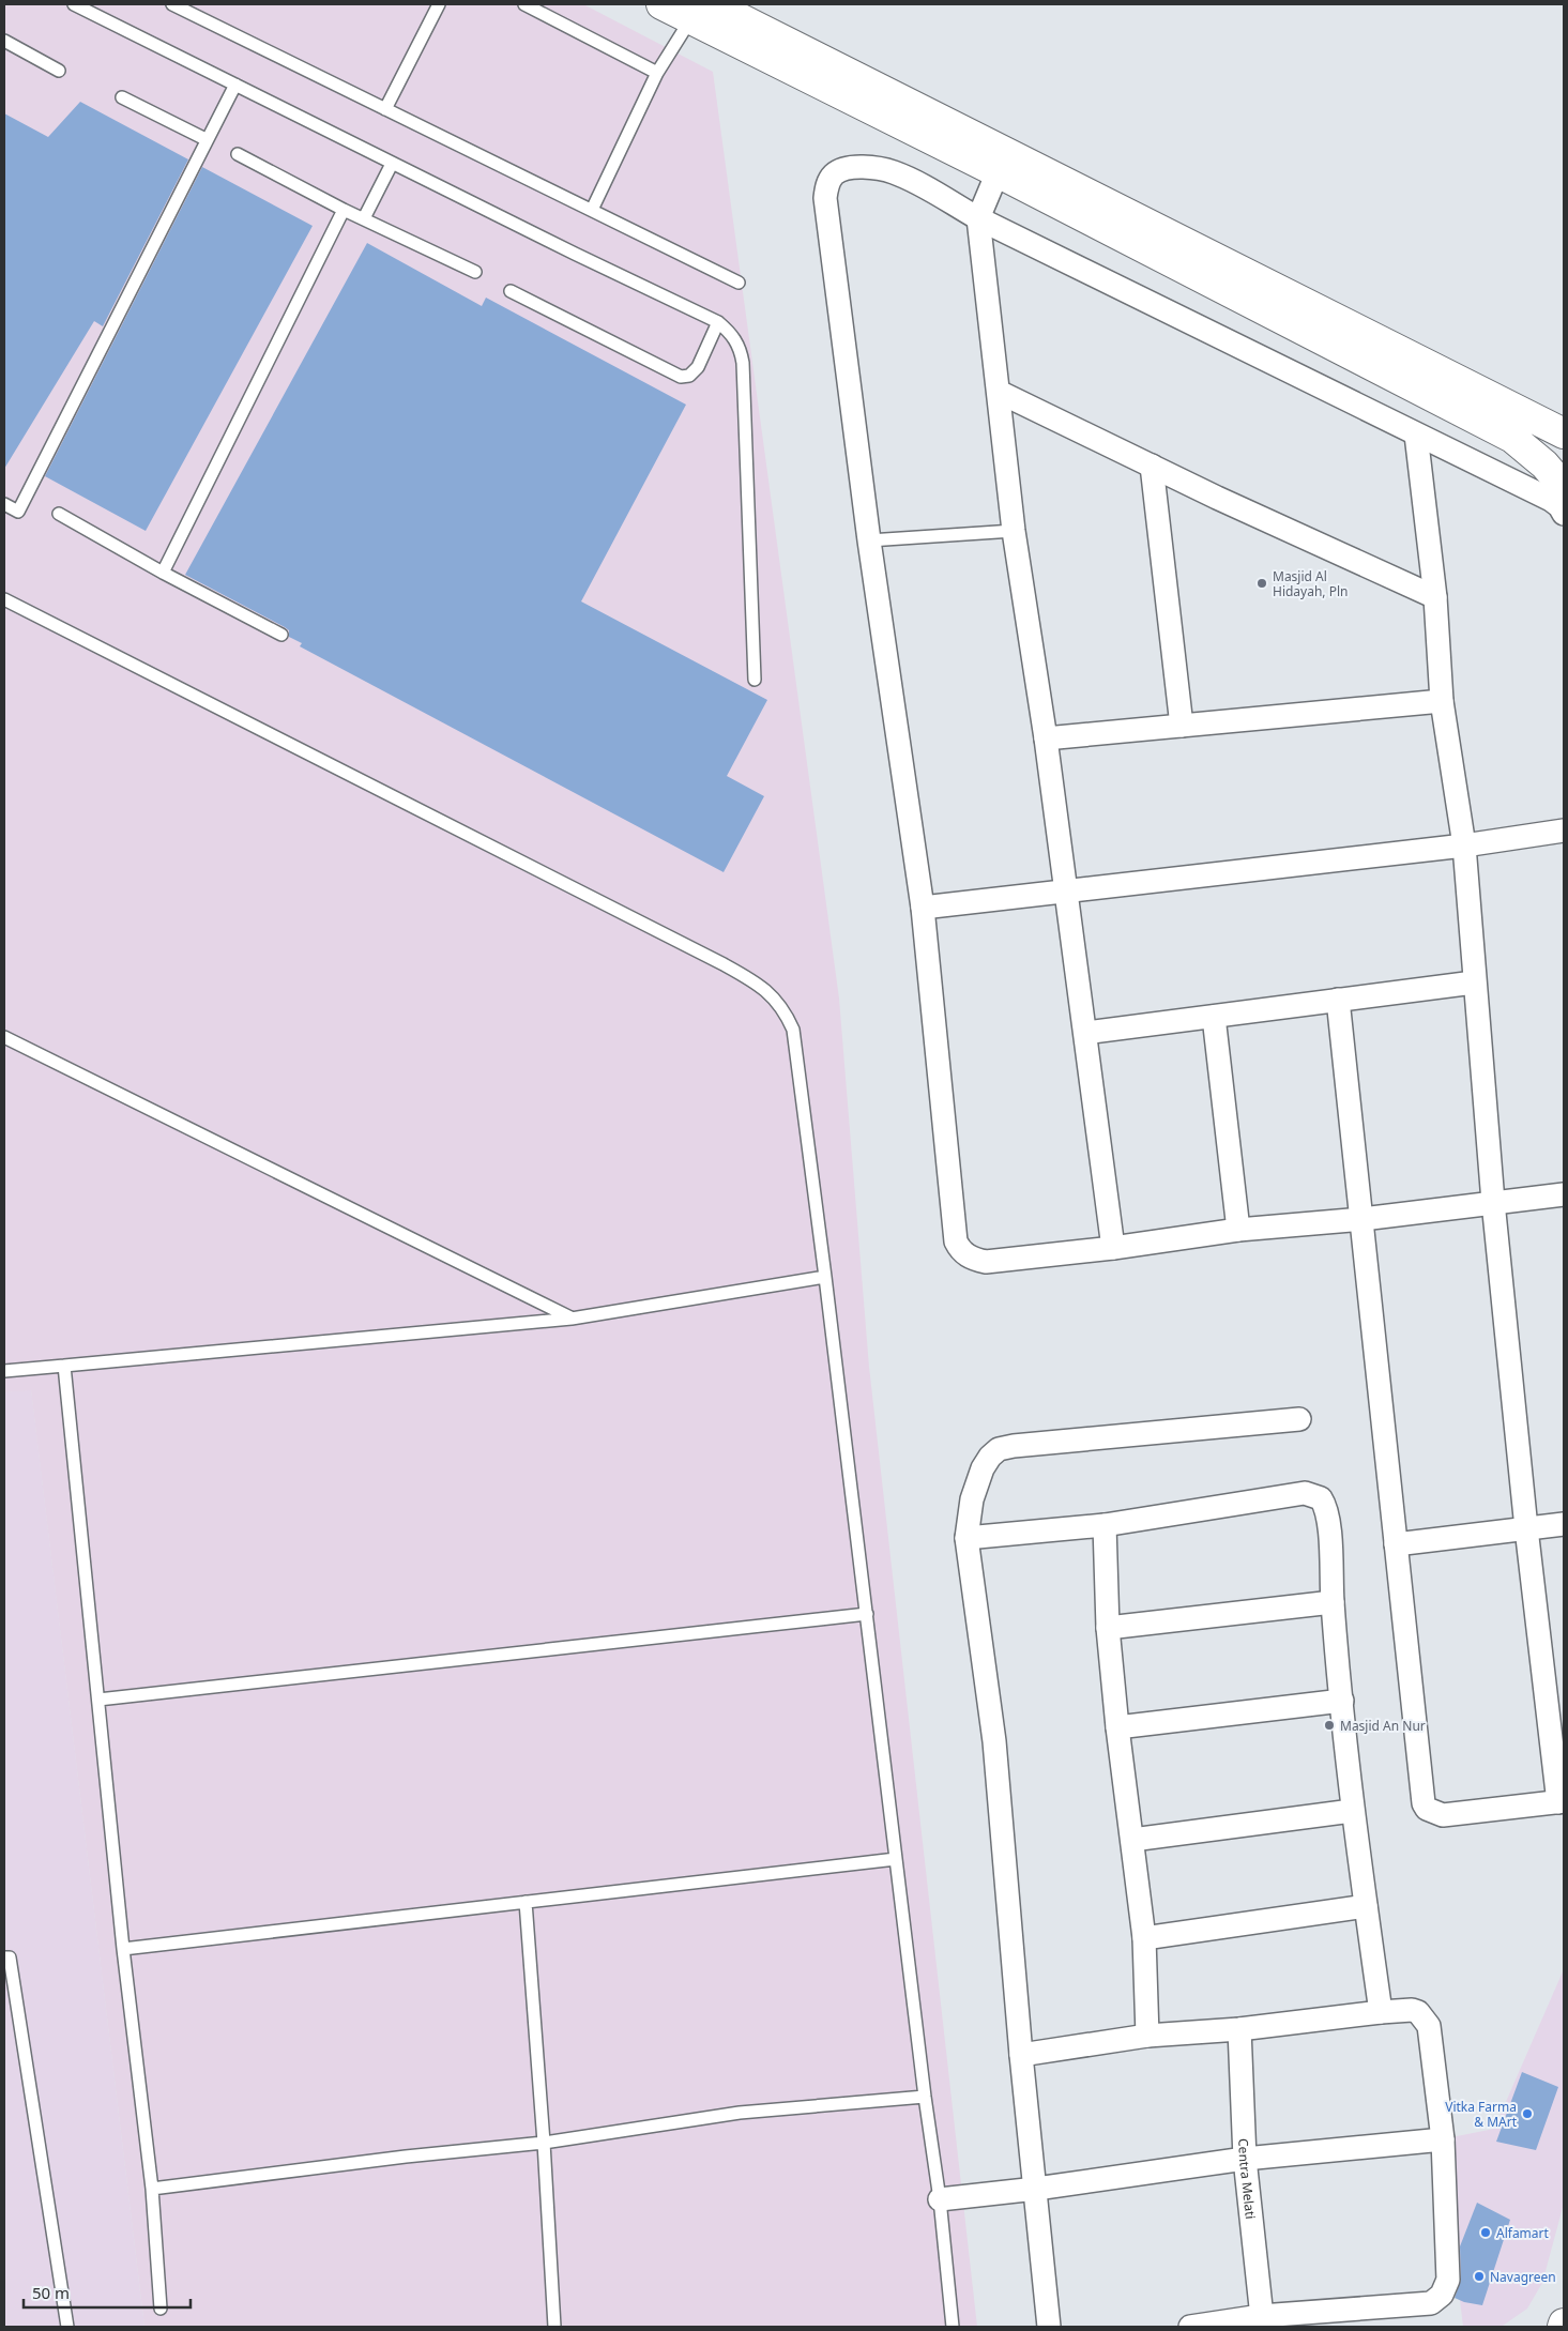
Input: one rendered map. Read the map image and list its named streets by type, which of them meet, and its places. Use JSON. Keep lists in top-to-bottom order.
{
  "streets": {
    "street": ["Centra Melati"]
  },
  "places": [
    "Masjid Al Hidayah, Pln",
    "Masjid An Nur",
    "Vitka Farma & MArt",
    "Alfamart",
    "Navagreen"
  ],
  "scale_bar": "50 m"
}
